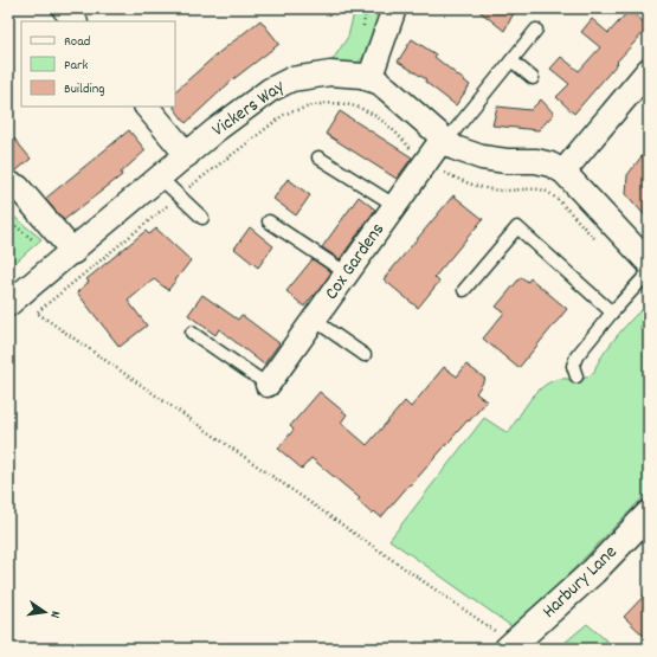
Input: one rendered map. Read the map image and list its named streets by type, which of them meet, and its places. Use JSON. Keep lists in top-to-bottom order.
{
  "streets": {
    "street": ["Vickers Way", "Cox Gardens", "Harbury Lane"]
  },
  "crossings": [
    ["Vickers Way", "Cox Gardens"]
  ],
  "legend": ["Road", "Park", "Building"],
  "north": "right"
}
